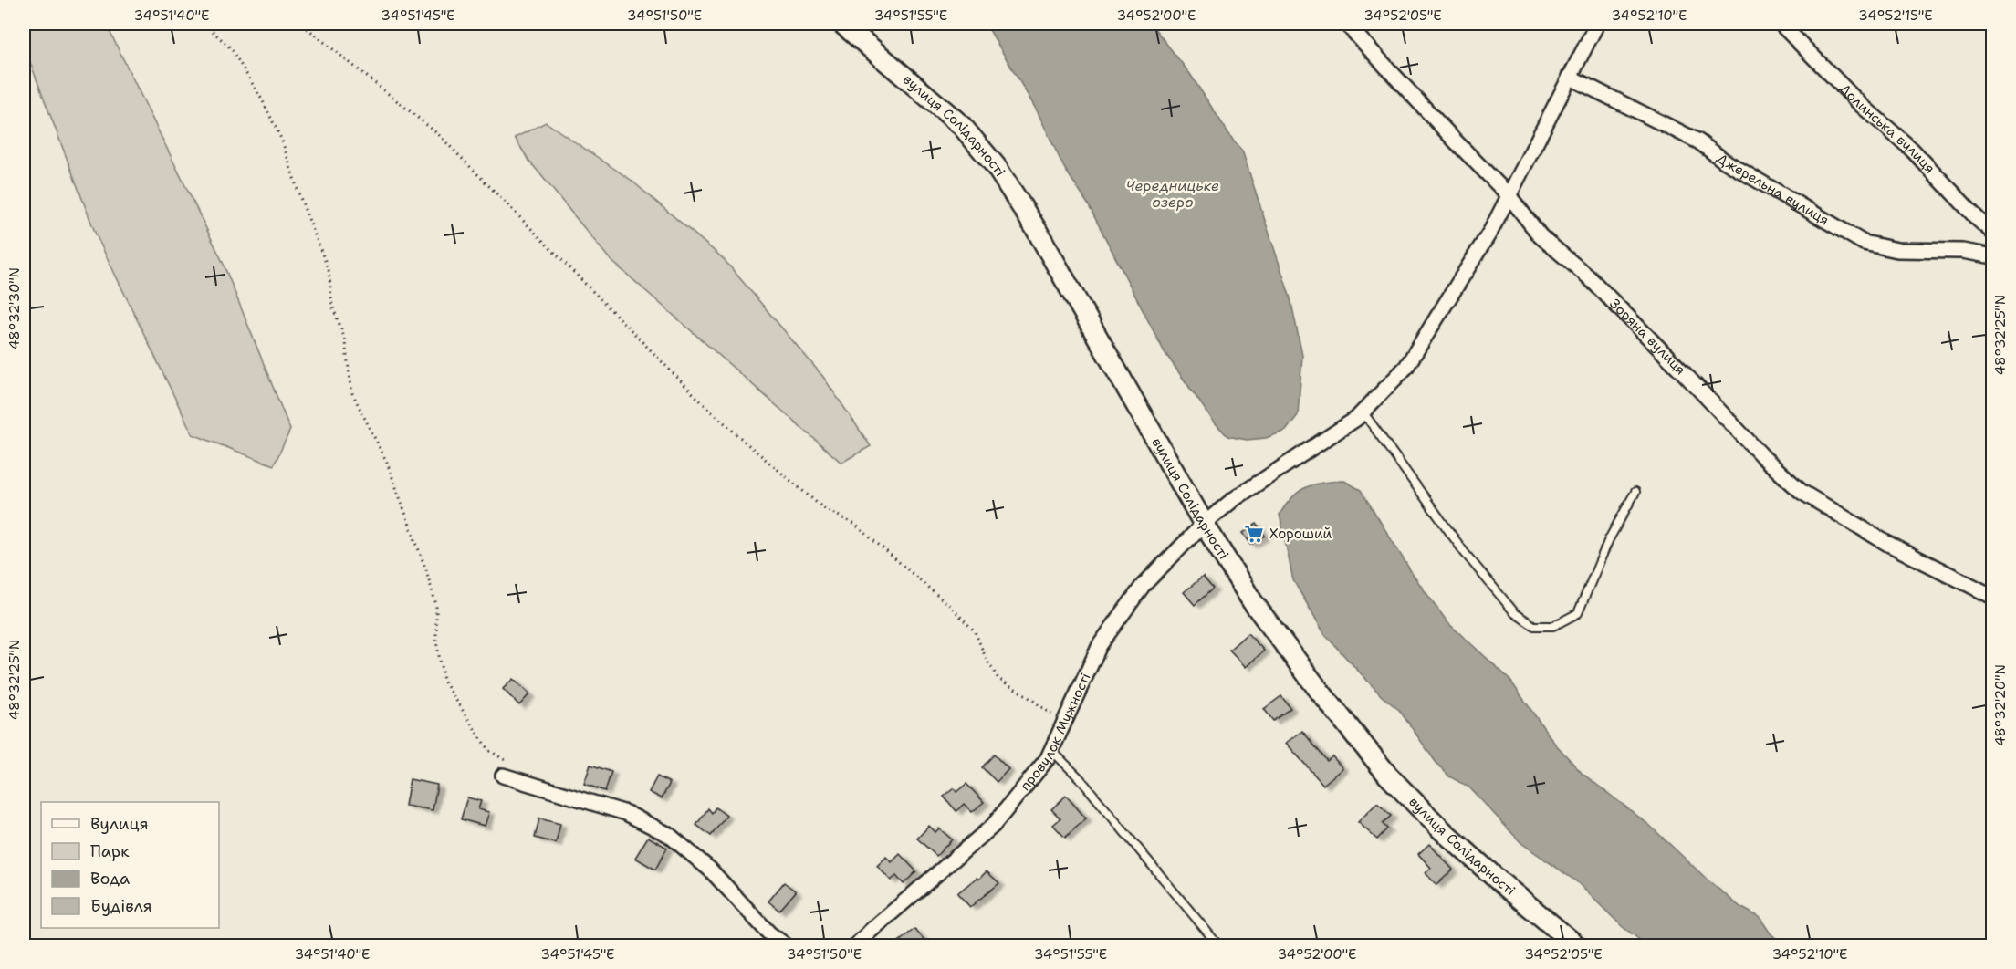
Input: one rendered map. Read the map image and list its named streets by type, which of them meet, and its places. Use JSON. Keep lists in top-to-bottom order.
{
  "streets": {
    "main road": ["вулиця Солідарності"],
    "street": [
      "Долинська вулиця",
      "Джерельна вулиця",
      "Зоряна вулиця",
      "провулок Мужності"
    ]
  },
  "crossings": [
    ["вулиця Солідарності", "провулок Мужності"],
    ["Джерельна вулиця", "провулок Мужності"],
    ["Зоряна вулиця", "провулок Мужності"]
  ],
  "water": ["Чередницьке озеро"],
  "places": {
    "supermarket": ["Хороший"]
  },
  "legend": [
    "Вулиця",
    "Парк",
    "Вода",
    "Будівля"
  ],
  "coordinates": [
    "34°51'40\"E",
    "34°51'45\"E",
    "34°51'50\"E",
    "34°51'55\"E",
    "34°52'00\"E",
    "34°52'05\"E",
    "34°52'10\"E",
    "34°52'15\"E",
    "48°32'30\"N",
    "48°32'25\"N",
    "48°32'20\"N"
  ]
}
